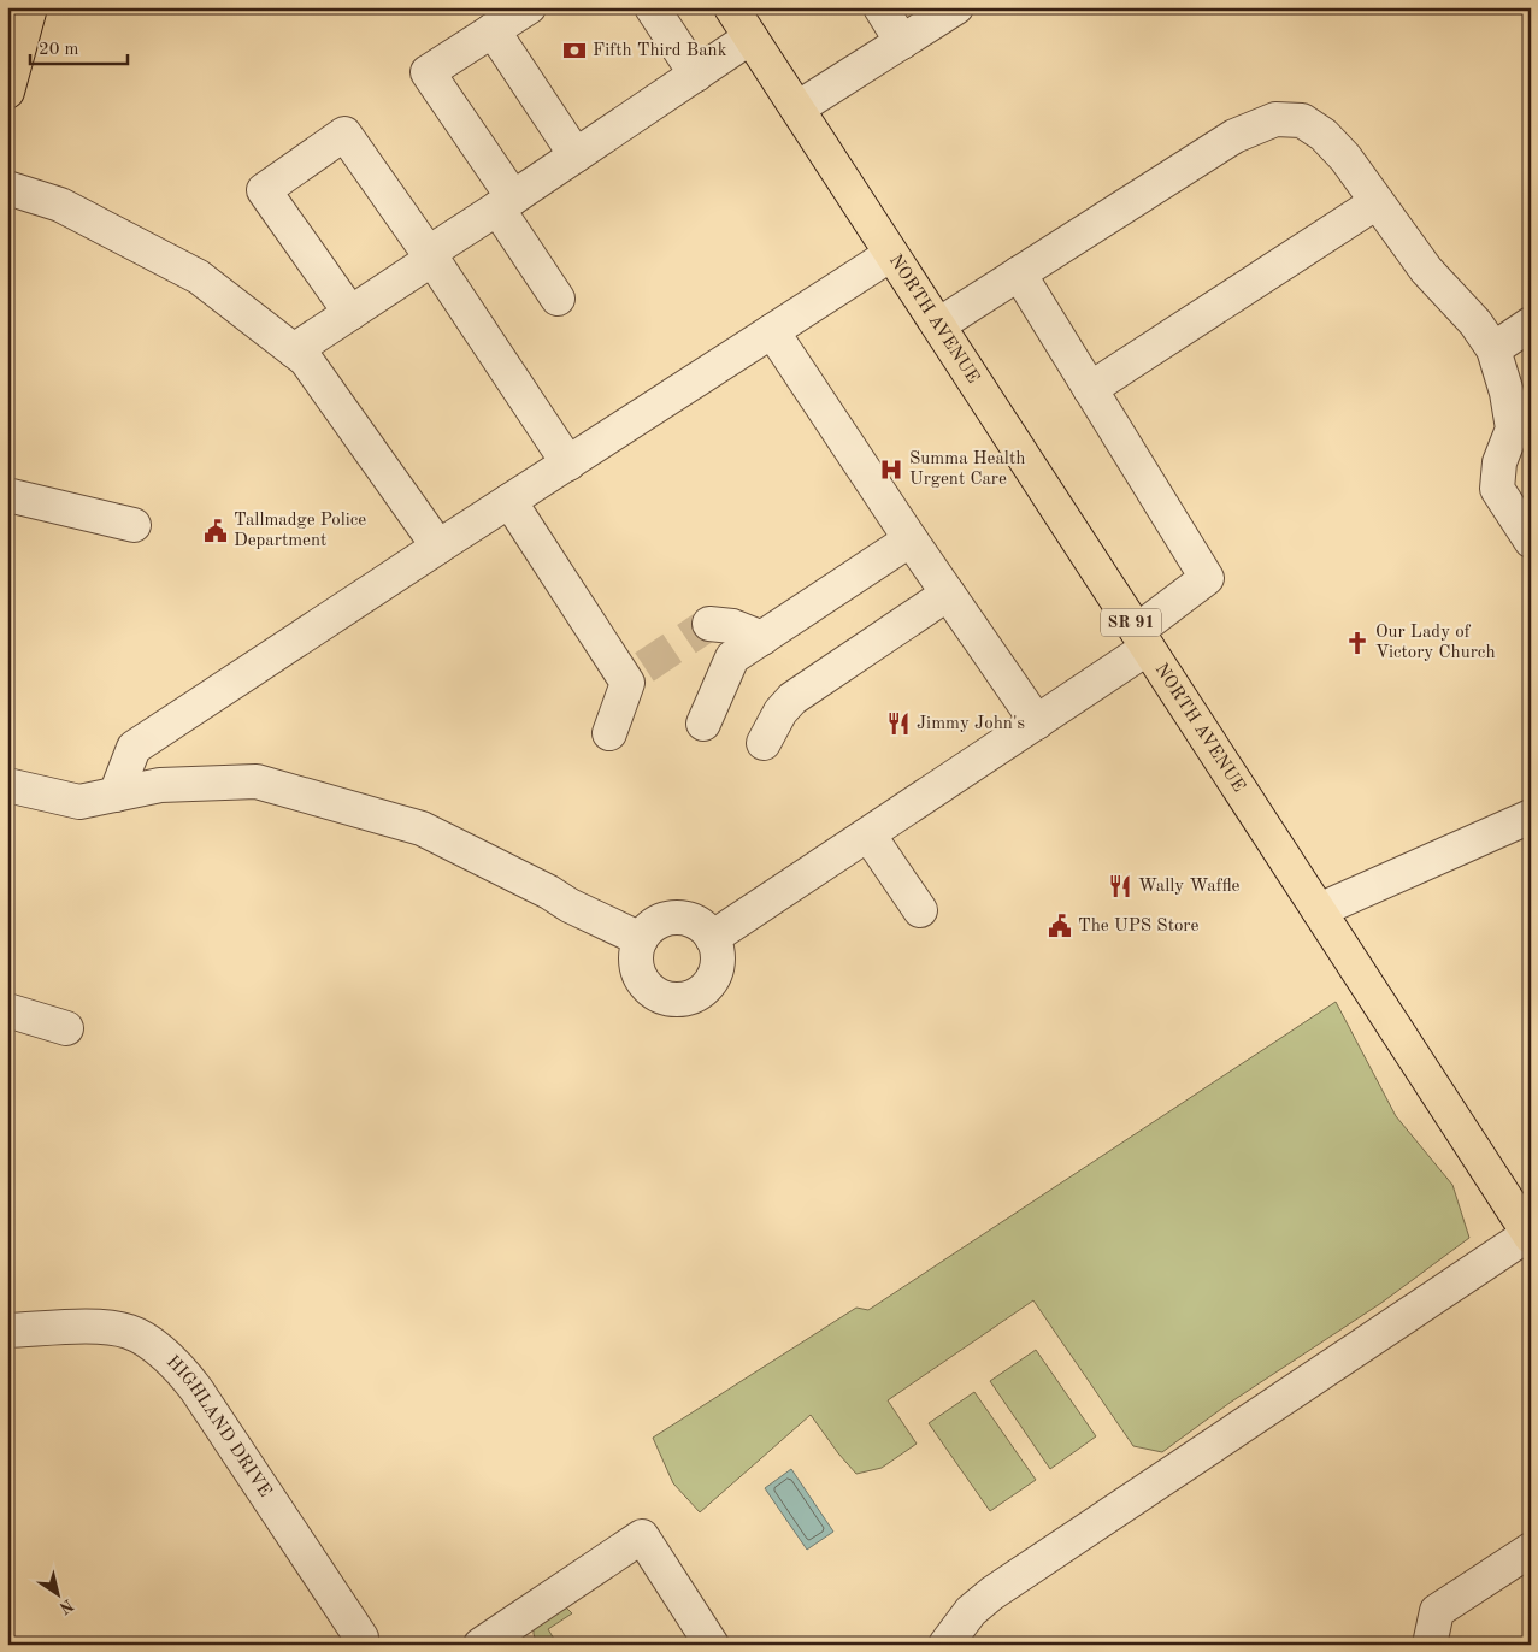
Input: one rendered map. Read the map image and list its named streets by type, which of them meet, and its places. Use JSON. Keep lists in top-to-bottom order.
{
  "streets": {
    "main road": ["NORTH AVENUE", "SR 91"],
    "street": ["HIGHLAND DRIVE"]
  },
  "places": {
    "bank": ["Fifth Third Bank"],
    "hospital": ["Summa Health Urgent Care"],
    "public building": ["Tallmadge Police Department", "The UPS Store"],
    "church": ["Our Lady of Victory Church"],
    "restaurant": ["Jimmy John's", "Wally Waffle"]
  },
  "scale_bar": "20 m",
  "north": "bottom right"
}
